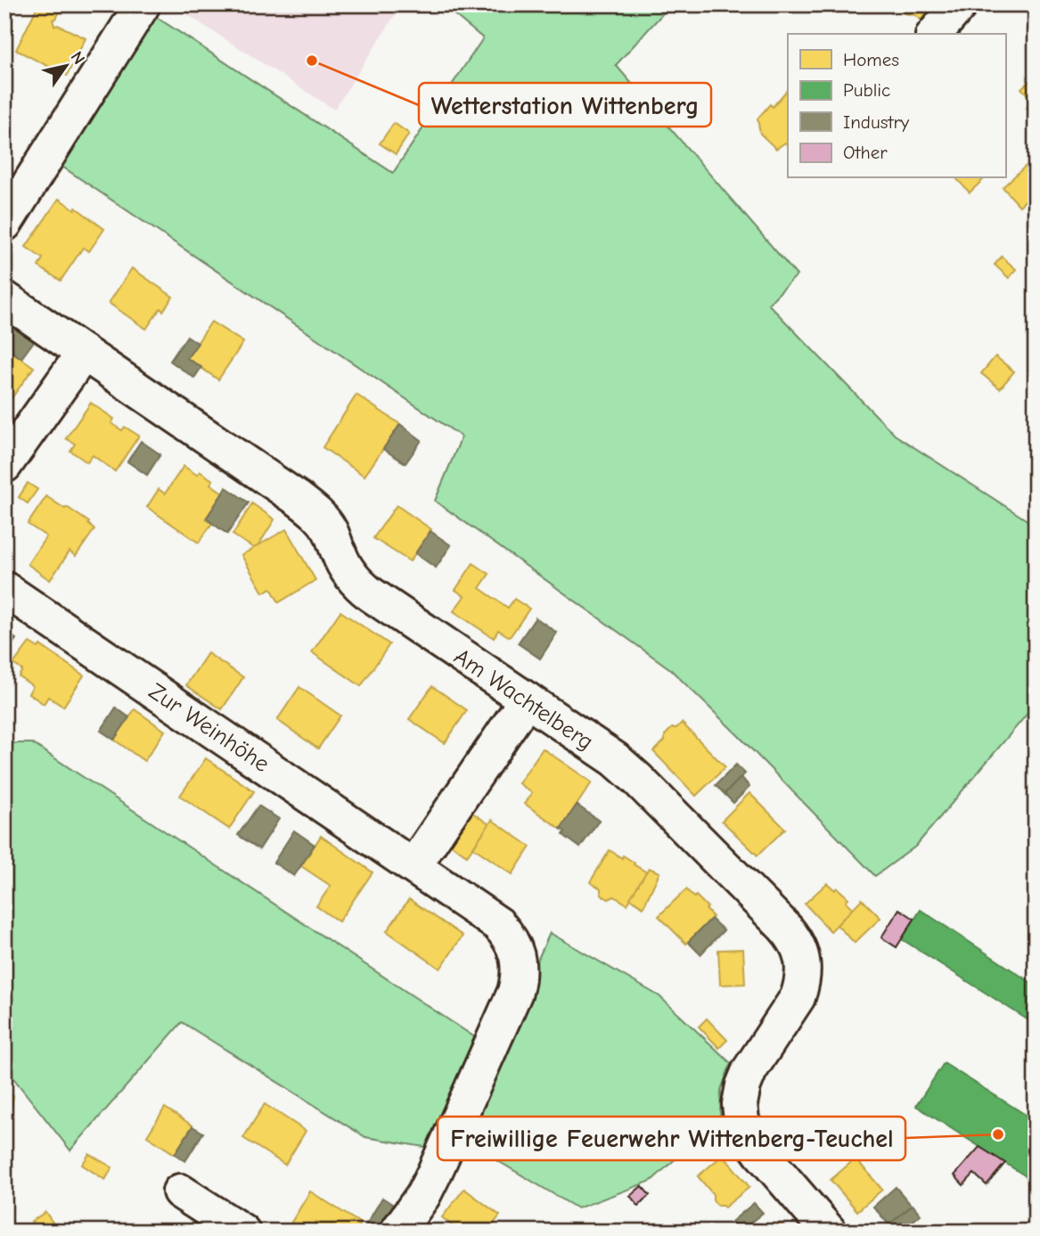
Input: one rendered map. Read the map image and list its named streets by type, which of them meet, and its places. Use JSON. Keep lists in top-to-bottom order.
{
  "streets": {
    "street": ["Am Wachtelberg", "Zur Weinhöhe"]
  },
  "places": ["Wetterstation Wittenberg", "Freiwillige Feuerwehr Wittenberg-Teuchel"],
  "legend": [
    "Homes",
    "Public",
    "Industry",
    "Other"
  ],
  "north": "top right"
}
